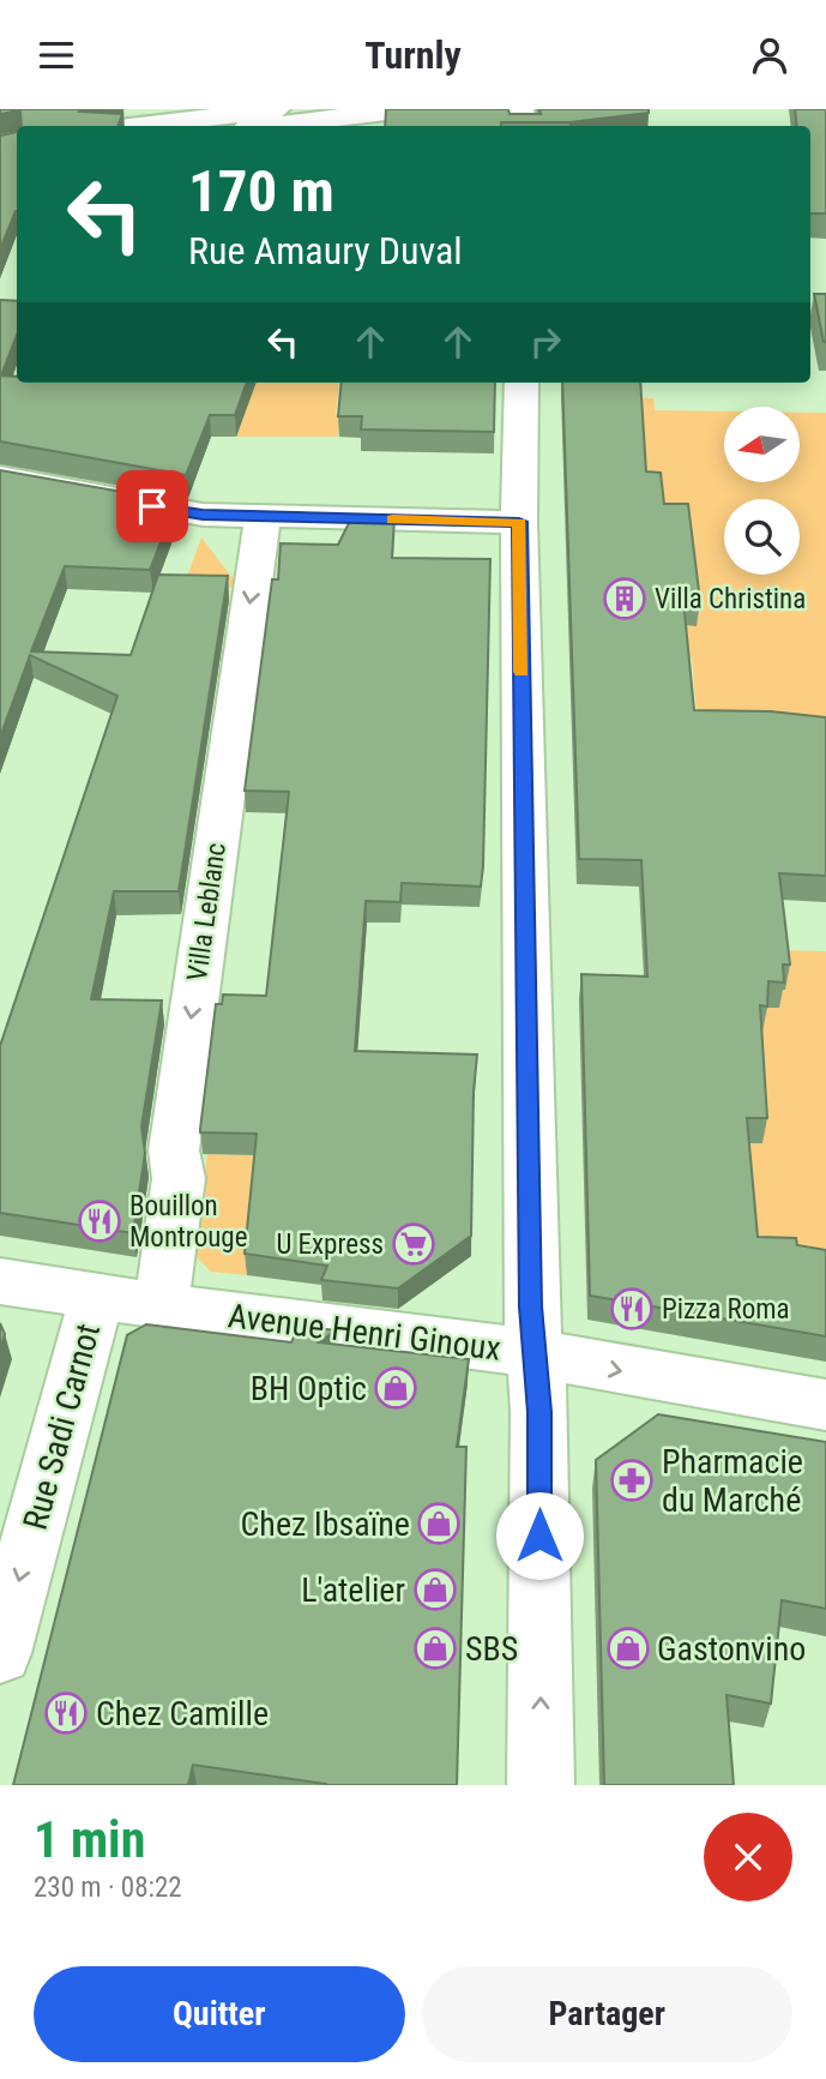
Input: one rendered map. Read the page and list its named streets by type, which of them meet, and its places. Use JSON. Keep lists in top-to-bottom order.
{
  "streets": {
    "street": ["Villa Leblanc", "Avenue Henri Ginoux", "Rue Sadi Carnot"]
  },
  "crossings": [
    ["Villa Leblanc", "Avenue Henri Ginoux"],
    ["Avenue Henri Ginoux", "Rue Sadi Carnot"]
  ],
  "one_way": ["Avenue Henri Ginoux", "Rue Sadi Carnot"],
  "places": {
    "building": ["Villa Christina"],
    "restaurant": ["Bouillon Montrouge", "Pizza Roma", "Chez Camille"],
    "supermarket": ["U Express"],
    "shop": [
      "BH Optic",
      "Chez Ibsaïne",
      "L'atelier",
      "SBS",
      "Gastonvino"
    ],
    "pharmacy": ["Pharmacie du Marché"]
  },
  "north": "left",
  "page": {
    "header": "Turnly",
    "turn": ["170 m", "Rue Amaury Duval"],
    "heading": ["1 min", "230 m · 08:22"],
    "buttons": ["Quitter", "Partager"]
  }
}
